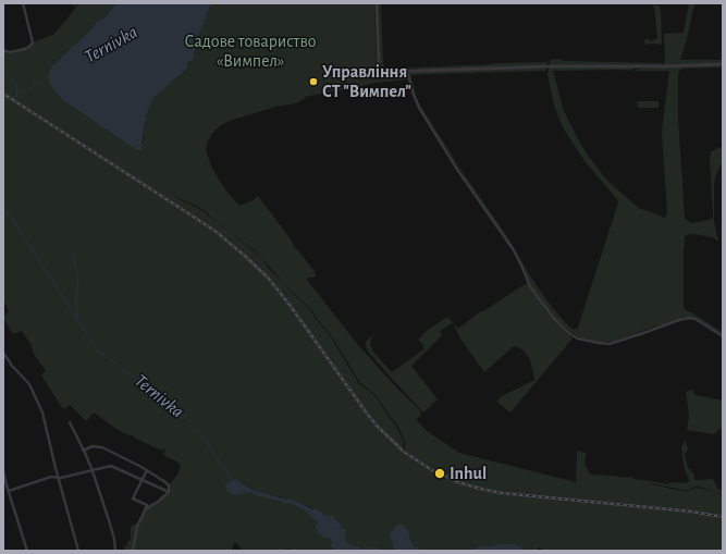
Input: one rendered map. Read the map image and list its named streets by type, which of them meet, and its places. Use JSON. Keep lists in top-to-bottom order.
{
  "water": ["Ternivka"],
  "parks": ["Садове товариство «Вимпел»"],
  "places": ["Управління СТ \"Вимпел\"", "Inhul"]
}
